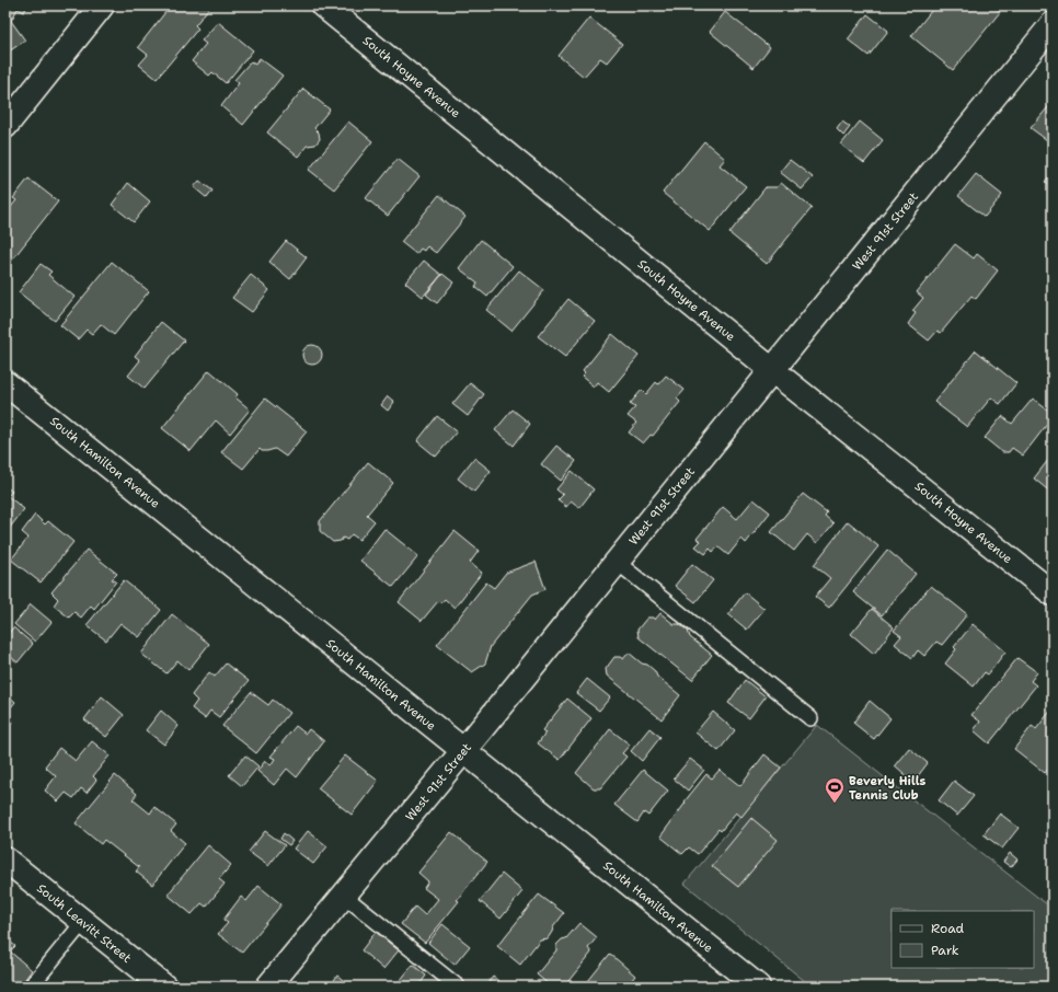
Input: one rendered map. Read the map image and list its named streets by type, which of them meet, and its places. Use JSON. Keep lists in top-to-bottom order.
{
  "streets": {
    "street": [
      "South Hoyne Avenue",
      "West 91st Street",
      "South Hamilton Avenue",
      "South Leavitt Street"
    ]
  },
  "crossings": [
    ["South Hoyne Avenue", "West 91st Street"],
    ["West 91st Street", "South Hamilton Avenue"]
  ],
  "places": {
    "sports": ["Beverly Hills Tennis Club"]
  },
  "legend": ["Road", "Park"]
}
